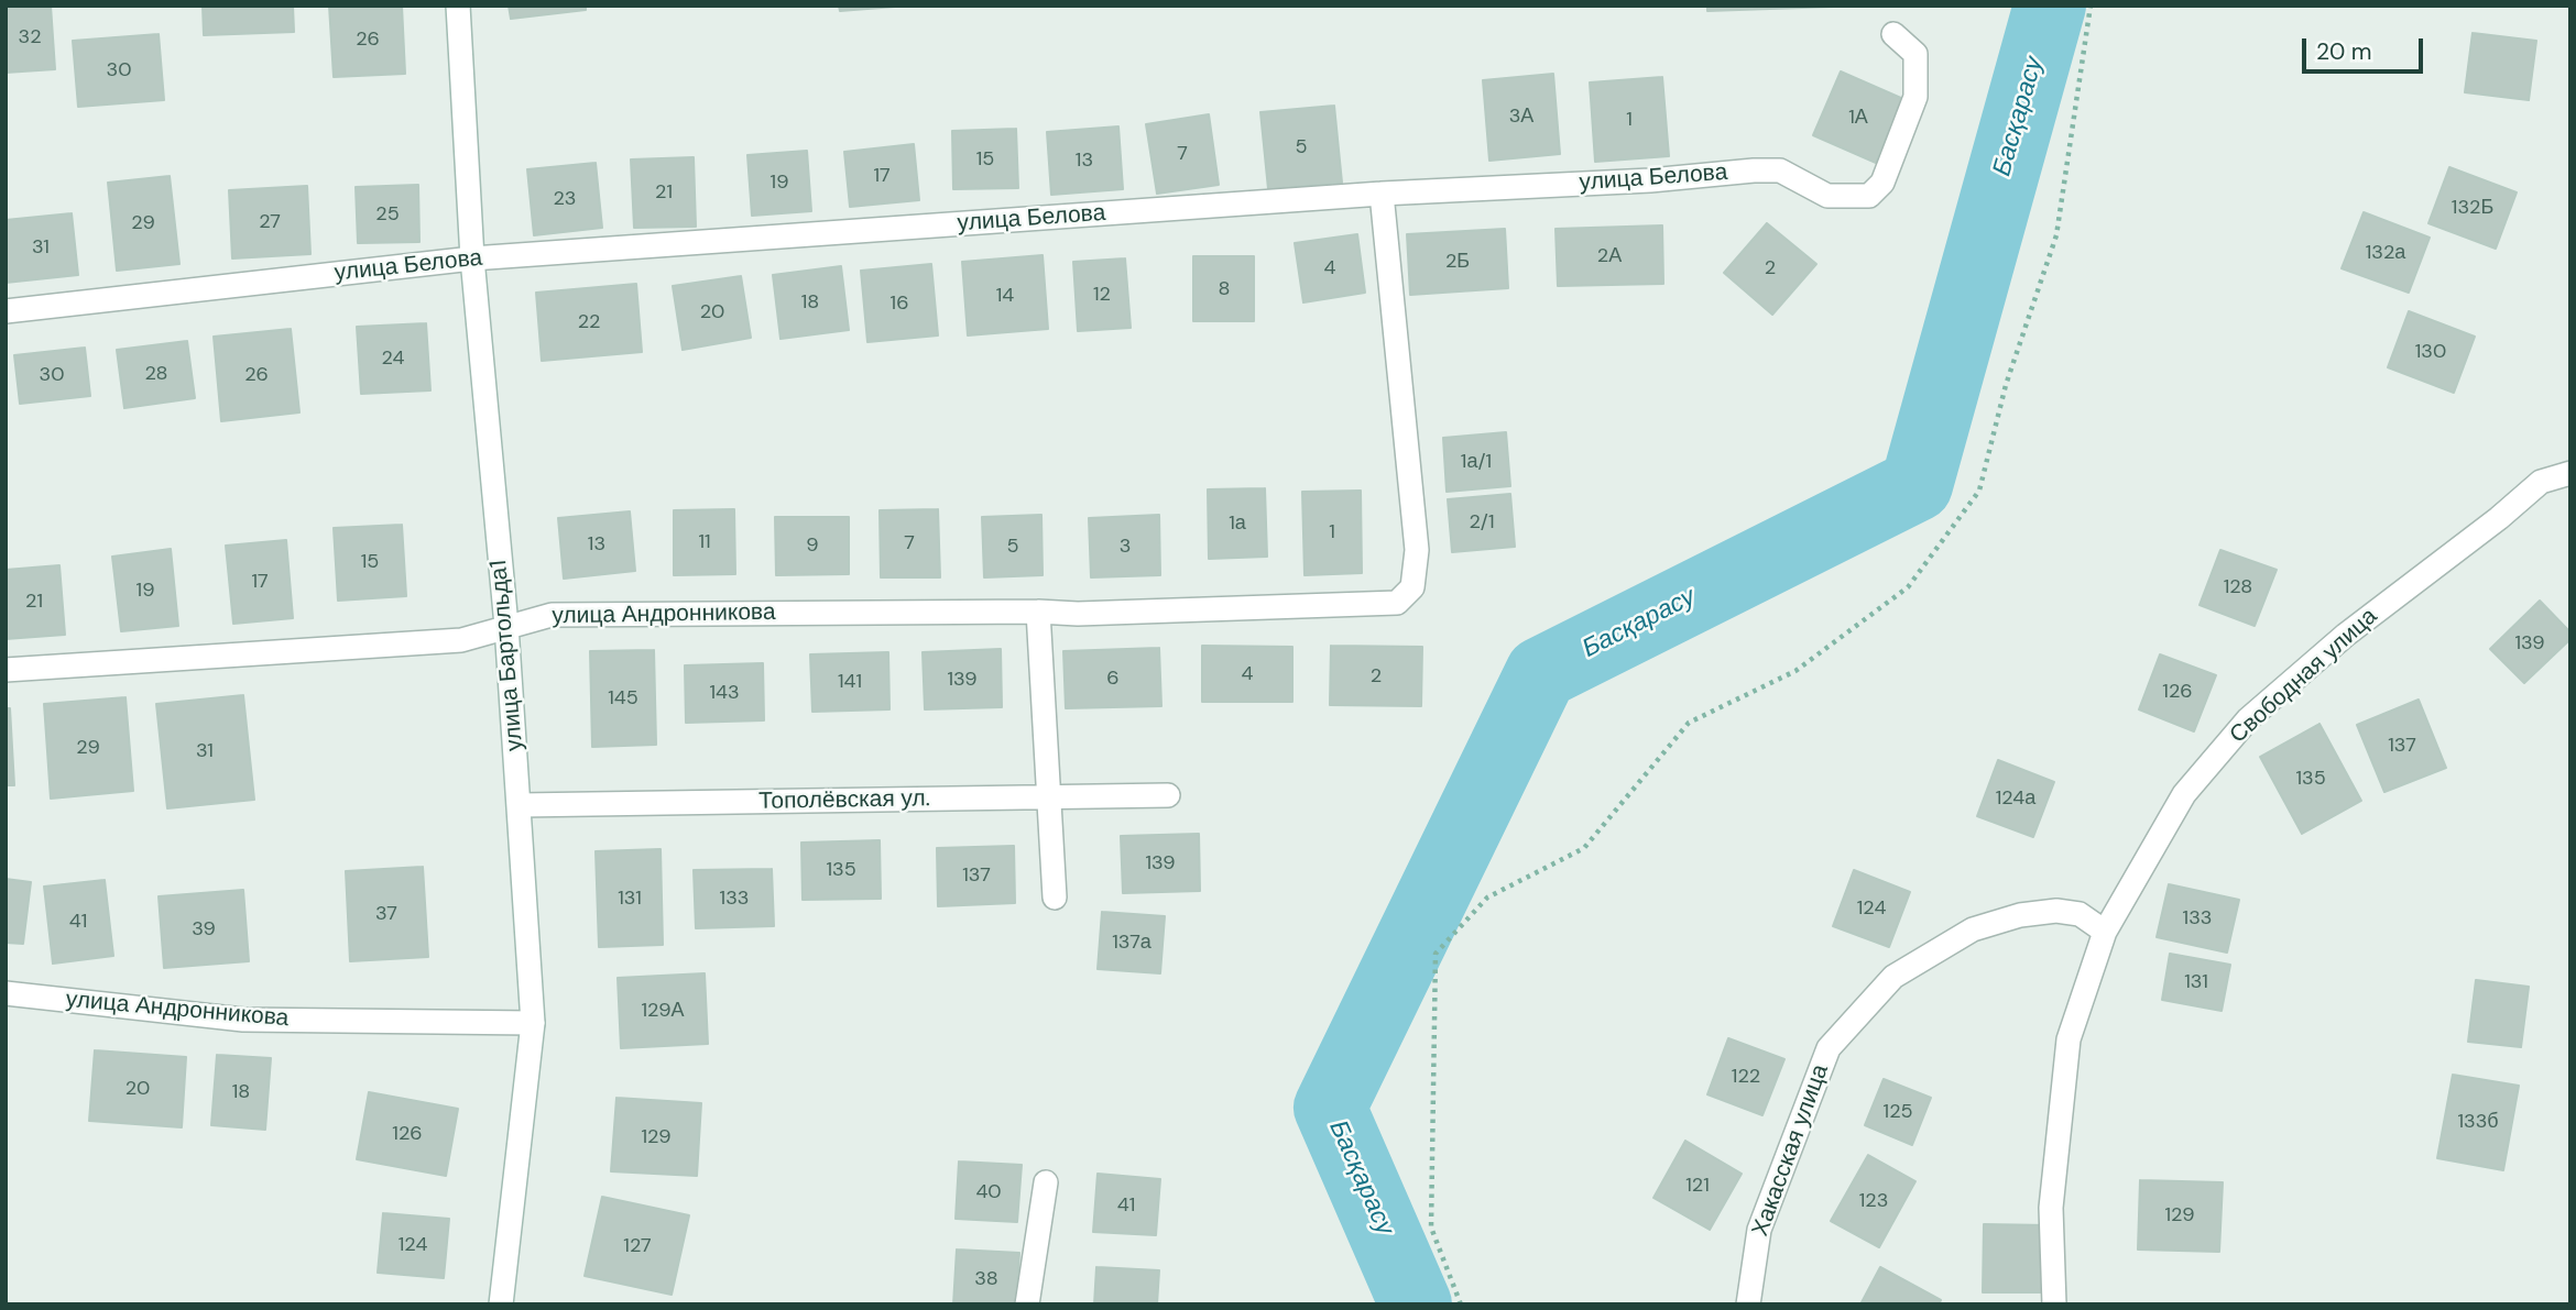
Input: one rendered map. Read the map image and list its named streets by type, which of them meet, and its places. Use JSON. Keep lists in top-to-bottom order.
{
  "streets": {
    "street": [
      "улица Белова",
      "улица Андронникова",
      "улица Бартольда1",
      "Свободная улица",
      "Тополёвская ул.",
      "Хакасская улица"
    ]
  },
  "crossings": [
    ["улица Белова", "улица Андронникова"],
    ["улица Белова", "улица Бартольда1"],
    ["улица Андронникова", "улица Бартольда1"],
    ["улица Бартольда1", "Тополёвская ул."],
    ["Свободная улица", "Хакасская улица"]
  ],
  "water": ["Басқарасу"],
  "house_numbers": [
    "32",
    "26",
    "30",
    "3А",
    "1А",
    "1",
    "5",
    "7",
    "15",
    "13",
    "17",
    "19",
    "21",
    "23",
    "132Б",
    "25",
    "27",
    "29",
    "31",
    "132а",
    "2А",
    "2Б",
    "4",
    "2",
    "8",
    "12",
    "14",
    "18",
    "16",
    "20",
    "22",
    "130",
    "24",
    "28",
    "30",
    "26",
    "1а/1",
    "2/1",
    "1а",
    "1",
    "11",
    "7",
    "13",
    "9",
    "5",
    "3",
    "15",
    "17",
    "128",
    "19",
    "21",
    "139",
    "4",
    "2",
    "6",
    "139",
    "141",
    "126",
    "143",
    "145",
    "137",
    "29",
    "31",
    "135",
    "124а",
    "139",
    "135",
    "137",
    "131",
    "133",
    "124",
    "37",
    "133",
    "41",
    "39",
    "137а",
    "131",
    "129А",
    "122",
    "20",
    "18",
    "125",
    "133б",
    "126",
    "129",
    "121",
    "40",
    "123",
    "41",
    "129",
    "124",
    "127",
    "38"
  ],
  "scale_bar": "20 m"
}
